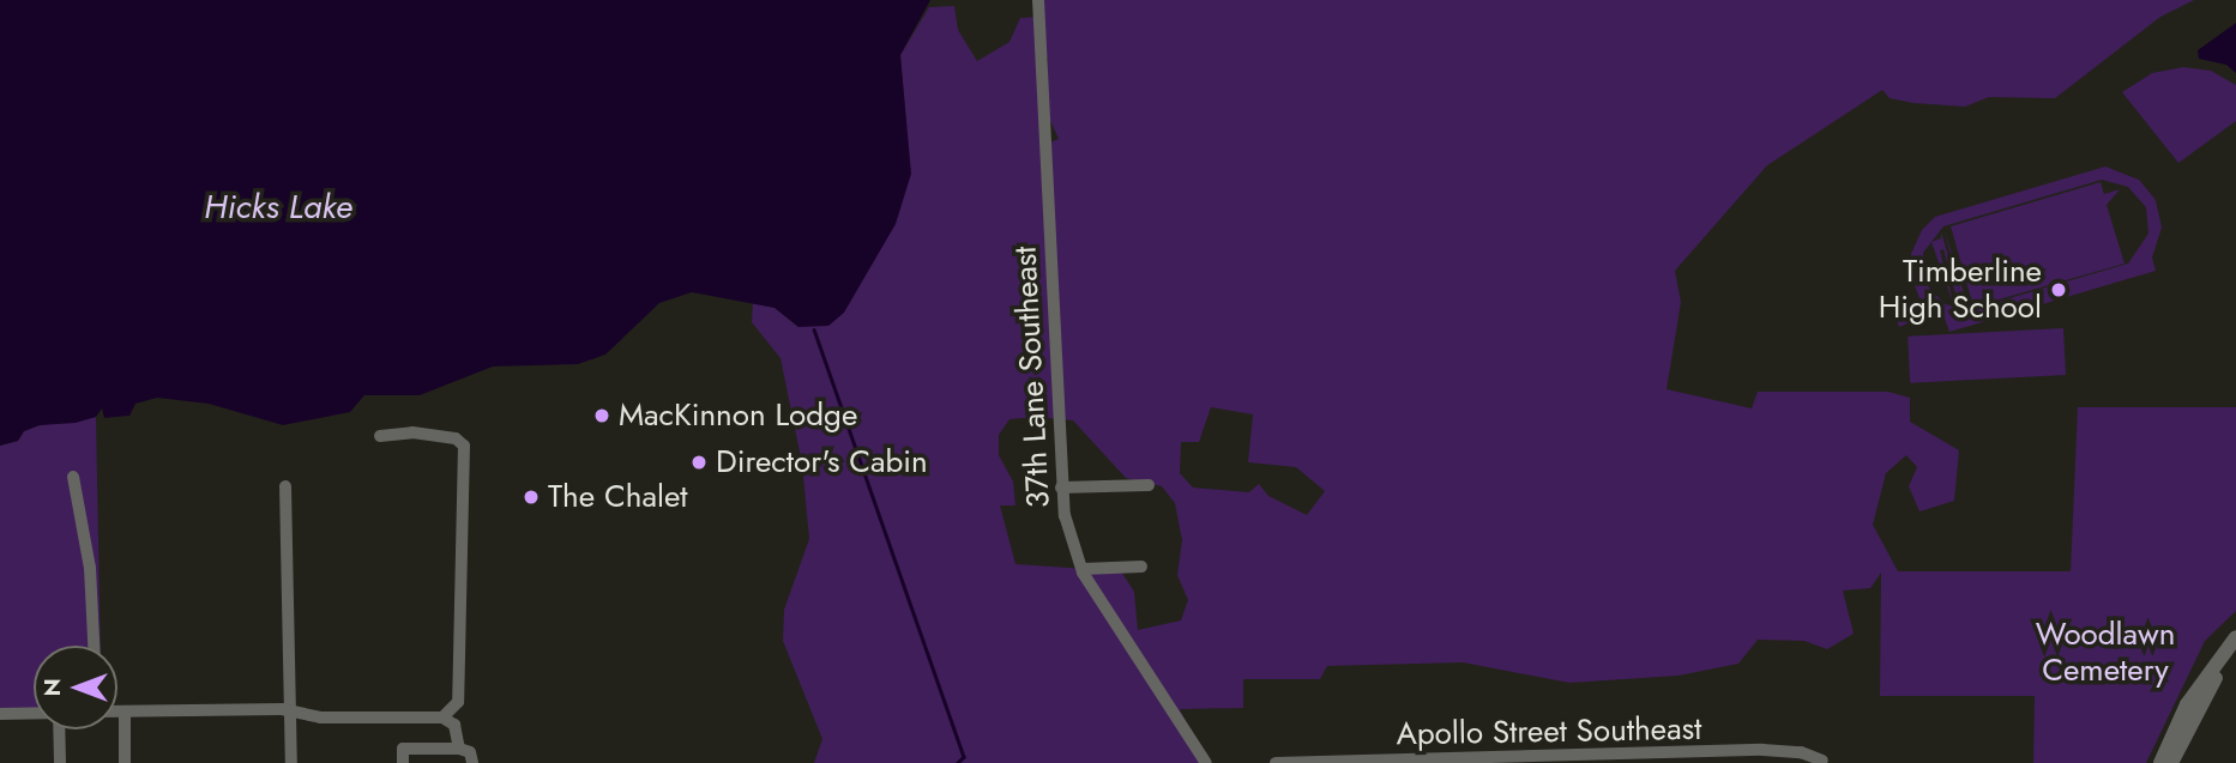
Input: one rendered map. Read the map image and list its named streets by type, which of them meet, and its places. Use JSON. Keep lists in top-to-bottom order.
{
  "streets": {
    "street": ["37th Lane Southeast", "Apollo Street Southeast"]
  },
  "water": ["Hicks Lake"],
  "parks": ["Woodlawn Cemetery"],
  "places": [
    "Timberline High School",
    "MacKinnon Lodge",
    "Director's Cabin",
    "The Chalet"
  ],
  "north": "left"
}
